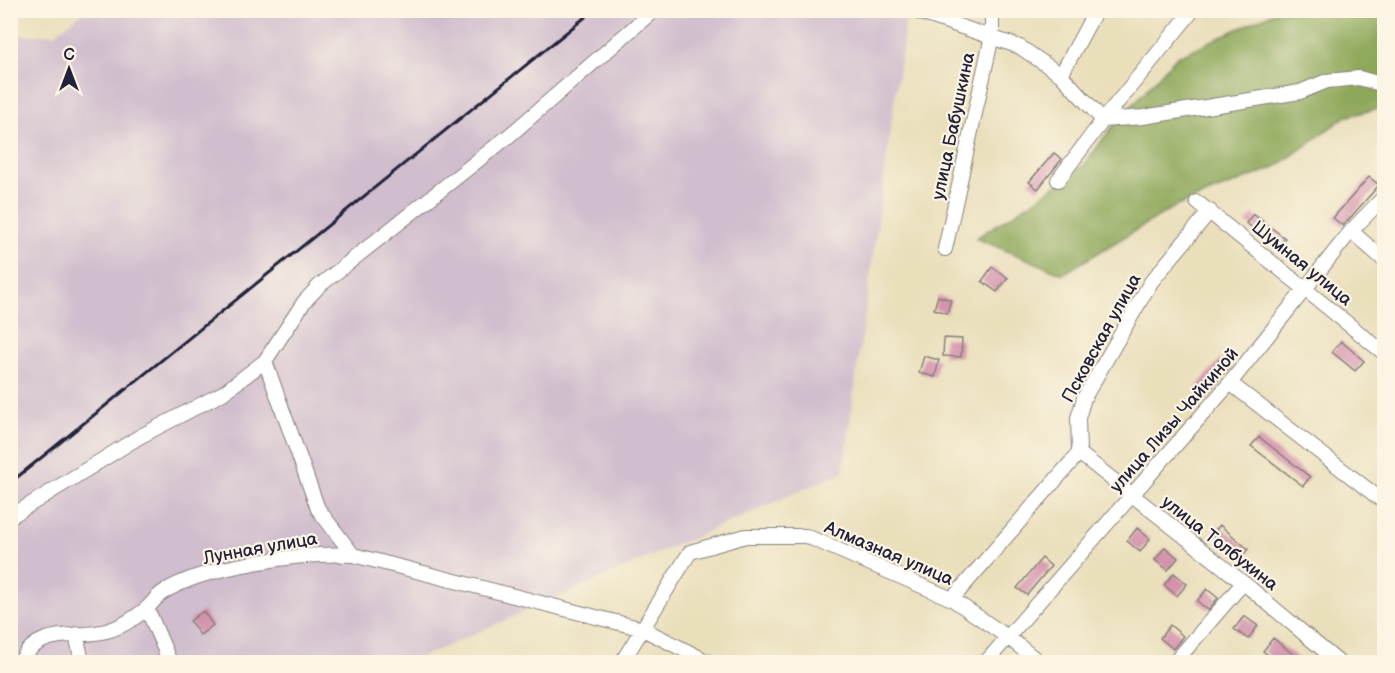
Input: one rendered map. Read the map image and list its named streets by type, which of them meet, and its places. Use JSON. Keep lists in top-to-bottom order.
{
  "streets": {
    "street": [
      "улица Бабушкина",
      "Шумная улица",
      "Псковская улица",
      "улица Лизы Чайкиной",
      "улица Толбухина",
      "Лунная улица",
      "Алмазная улица"
    ]
  },
  "crossings": [
    ["Шумная улица", "Псковская улица"],
    ["Шумная улица", "улица Лизы Чайкиной"],
    ["Псковская улица", "улица Толбухина"],
    ["улица Лизы Чайкиной", "улица Толбухина"],
    ["улица Лизы Чайкиной", "Алмазная улица"],
    ["Лунная улица", "Алмазная улица"]
  ],
  "north": "top"
}
